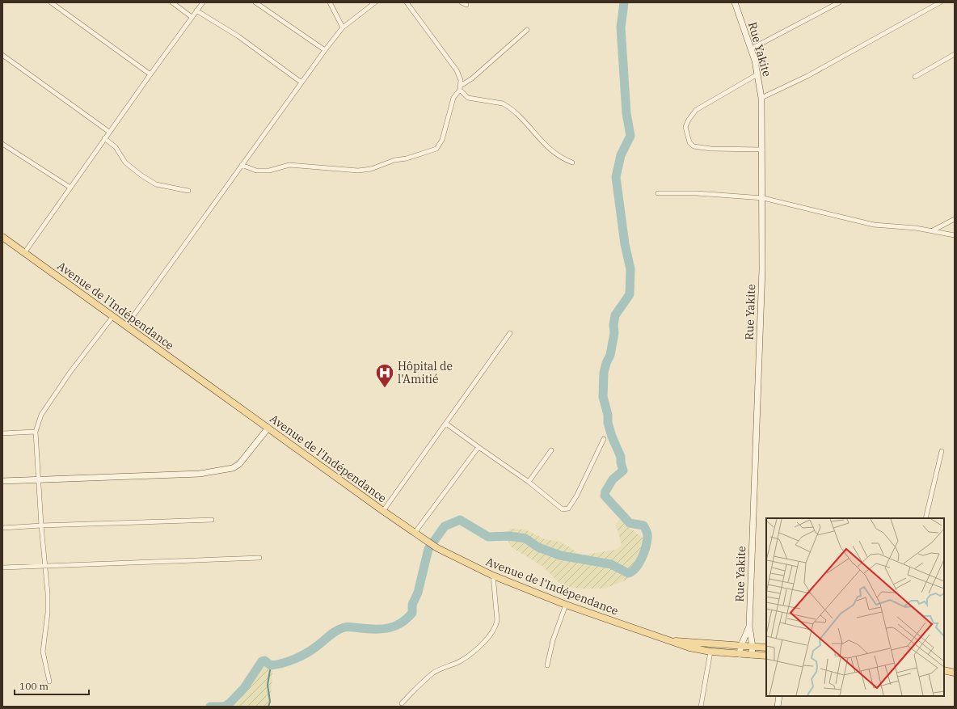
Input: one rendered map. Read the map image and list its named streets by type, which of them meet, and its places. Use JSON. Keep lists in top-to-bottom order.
{
  "streets": {
    "main road": ["Rue Yakite", "Avenue de l'Indépendance"]
  },
  "crossings": [
    ["Rue Yakite", "Avenue de l'Indépendance"]
  ],
  "places": {
    "hospital": ["Hôpital de l'Amitié"]
  },
  "scale_bar": "100 m"
}
